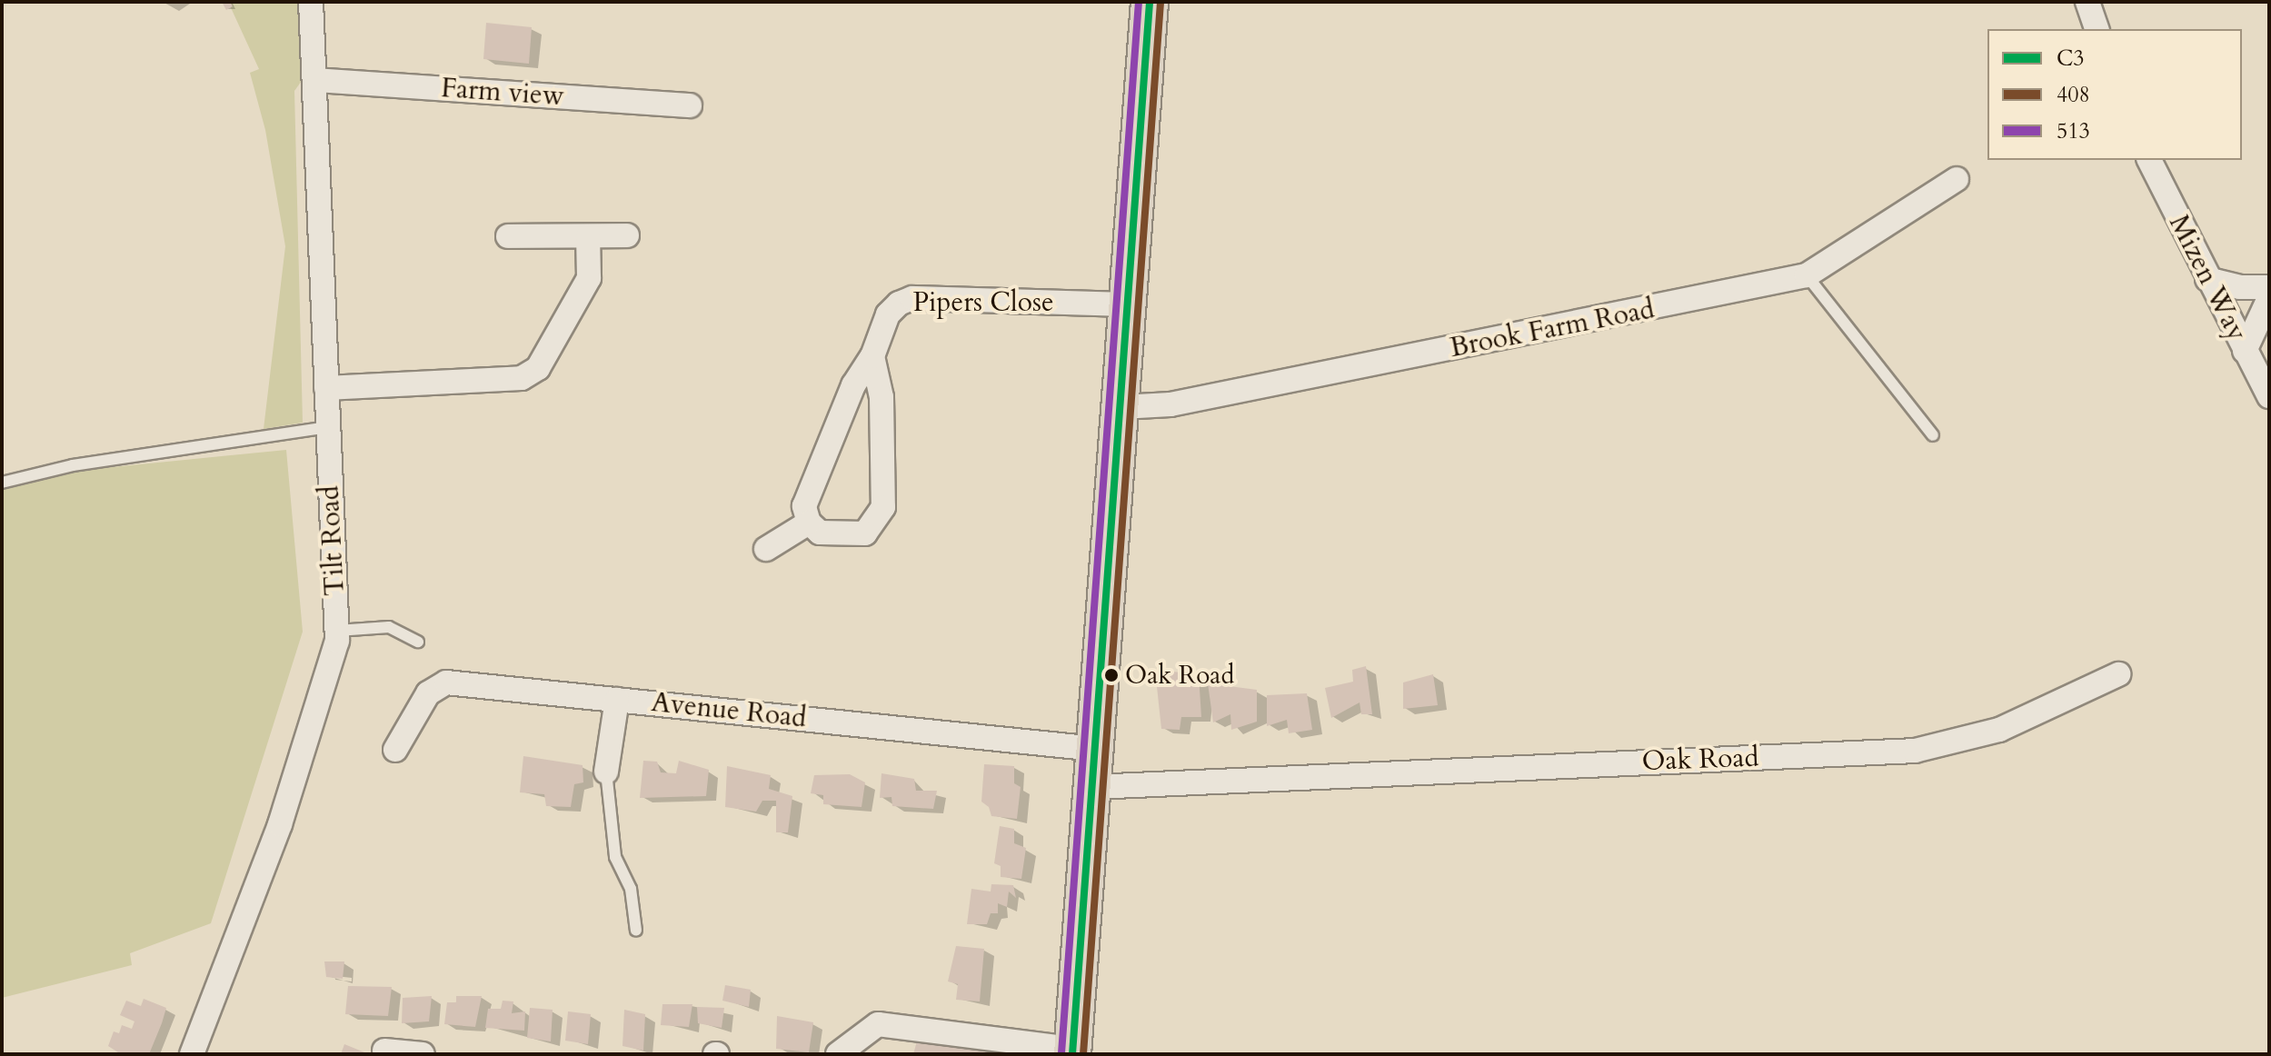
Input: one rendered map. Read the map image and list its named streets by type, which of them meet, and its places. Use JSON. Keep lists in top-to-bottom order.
{
  "streets": {
    "street": [
      "Farm view",
      "Mizen Way",
      "Pipers Close",
      "Brook Farm Road",
      "Tilt Road",
      "Avenue Road",
      "Oak Road"
    ]
  },
  "crossings": [
    ["Farm view", "Tilt Road"]
  ],
  "places": ["Oak Road"],
  "lines": ["transit line C3", "transit line 513", "transit line 408"],
  "legend": ["C3", "408", "513"]
}
